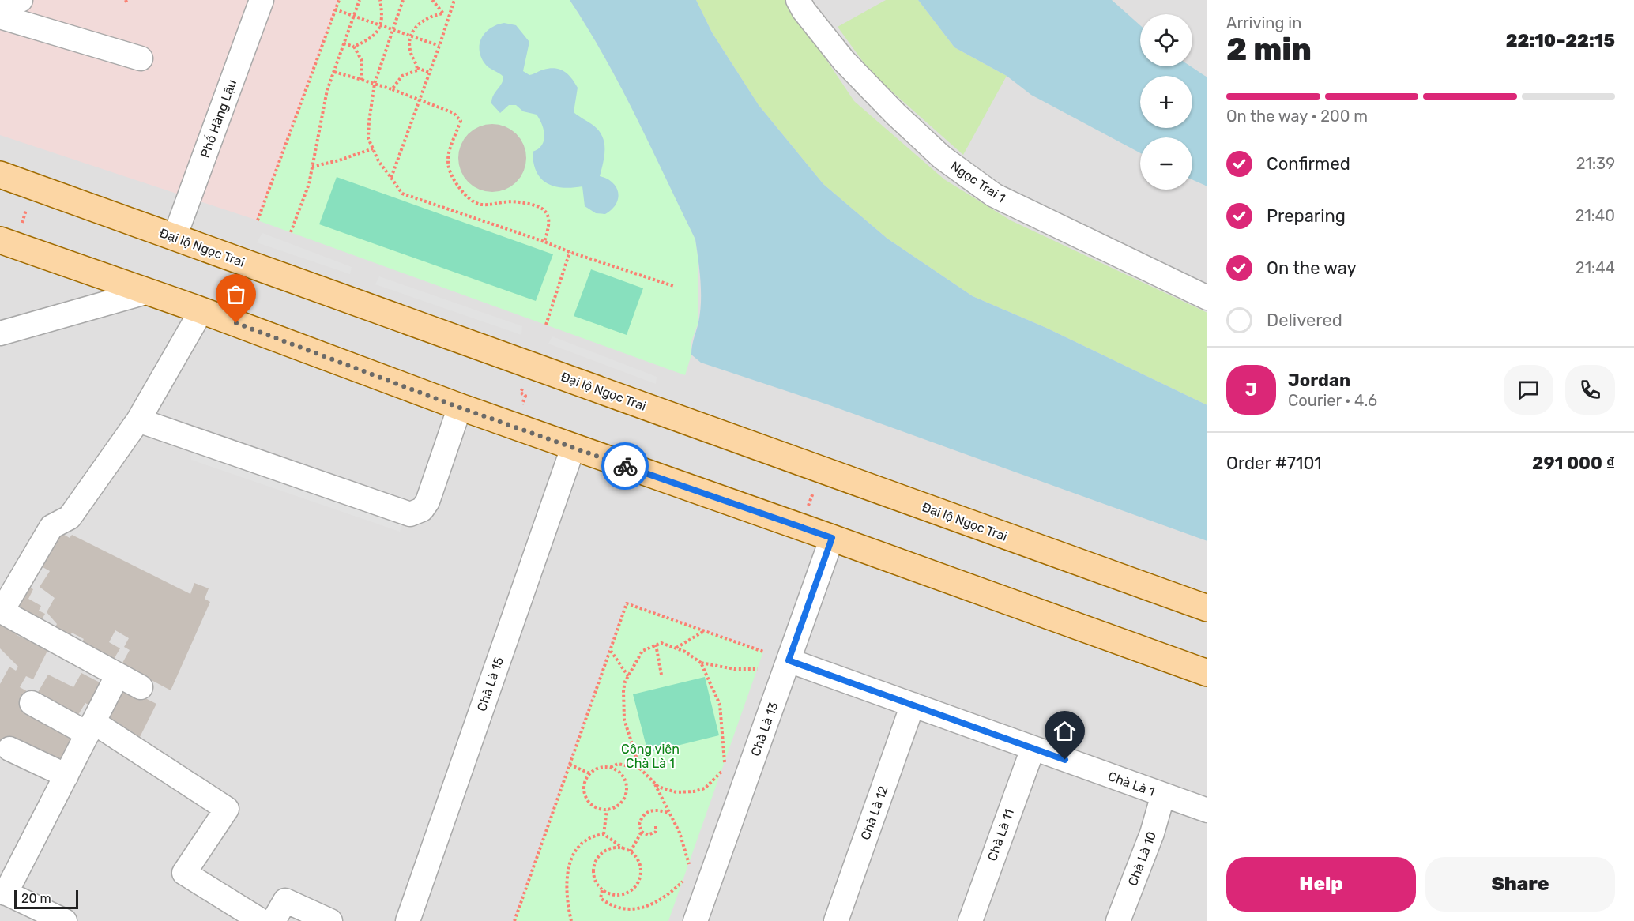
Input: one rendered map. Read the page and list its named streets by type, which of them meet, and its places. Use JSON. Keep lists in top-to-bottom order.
{
  "streets": {
    "main road": ["Đại lộ Ngọc Trai"],
    "street": [
      "Phố Hàng Lậu",
      "Ngọc Trai 1",
      "Chà Là 15",
      "Chà Là 13",
      "Chà Là 1",
      "Chà Là 12",
      "Chà Là 11",
      "Chà Là 10"
    ]
  },
  "crossings": [
    ["Phố Hàng Lậu", "Đại lộ Ngọc Trai"],
    ["Chà Là 13", "Chà Là 1"],
    ["Chà Là 1", "Chà Là 12"],
    ["Chà Là 1", "Chà Là 11"],
    ["Chà Là 1", "Chà Là 10"]
  ],
  "parks": ["Công viên Chà Là 1"],
  "scale_bar": "20 m",
  "page": {
    "heading": ["2 min", "Arriving in", "22:10–22:15"],
    "panel": [
      "Jordan",
      "Courier · 4.6",
      "Order #7101",
      "291 000 ₫"
    ],
    "map_buttons": ["+", "−"],
    "bar": "On the way · 200 m",
    "list": [
      ["Confirmed", "21:39"],
      ["Preparing", "21:40"],
      ["On the way", "21:44"],
      "Delivered"
    ],
    "round": "J",
    "buttons": ["Help", "Share"],
    "scale": "20 m"
  }
}
